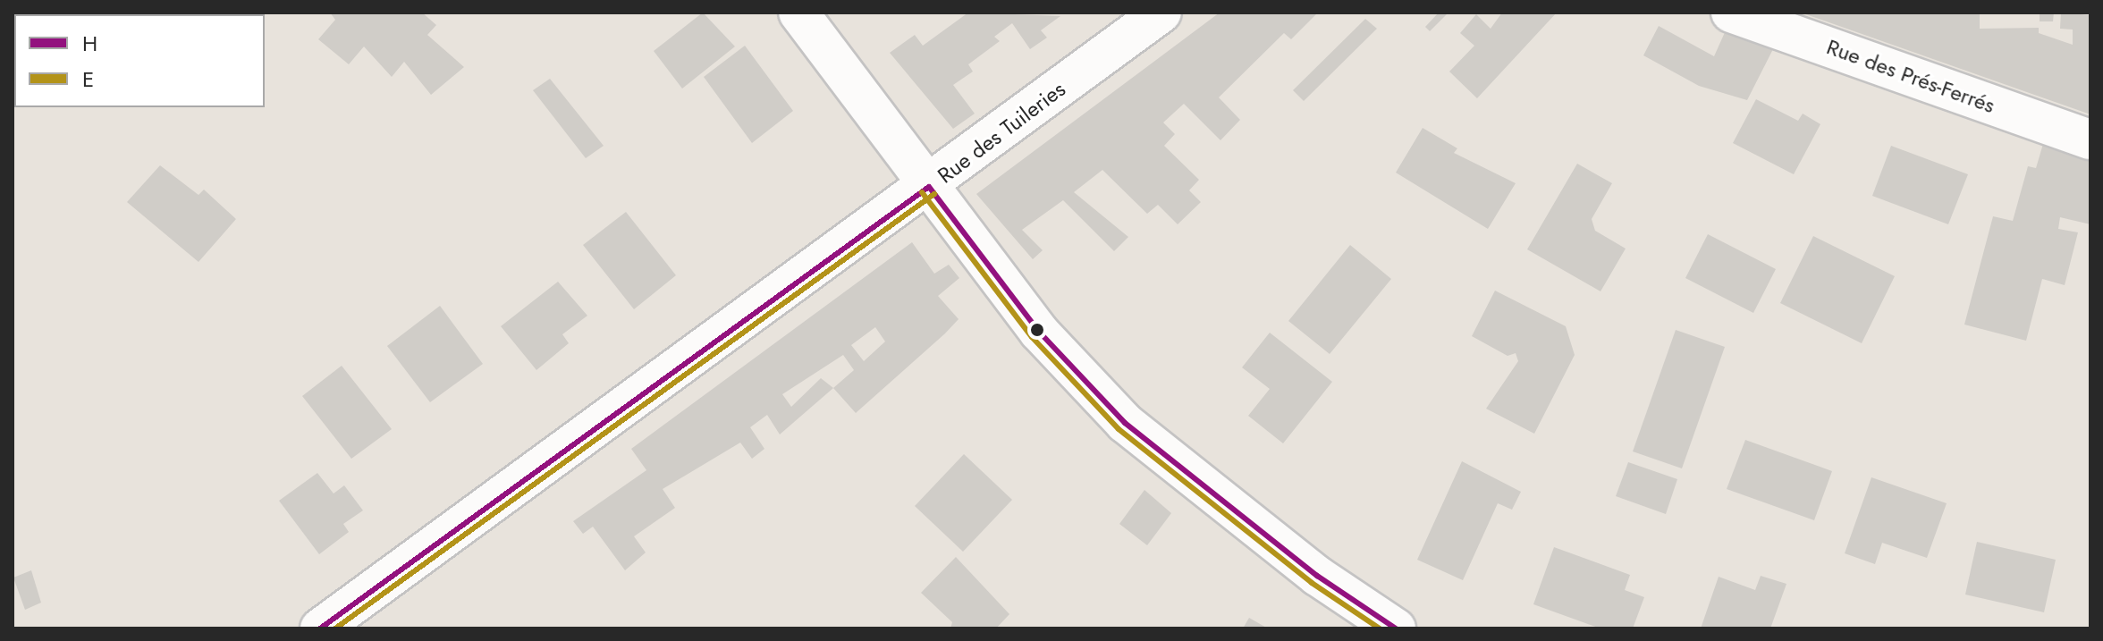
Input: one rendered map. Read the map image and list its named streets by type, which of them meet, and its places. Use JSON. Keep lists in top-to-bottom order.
{
  "streets": {
    "street": ["Rue des Prés-Ferrés", "Rue des Tuileries"]
  },
  "lines": ["transit line H", "transit line E"],
  "legend": ["H", "E"]
}
